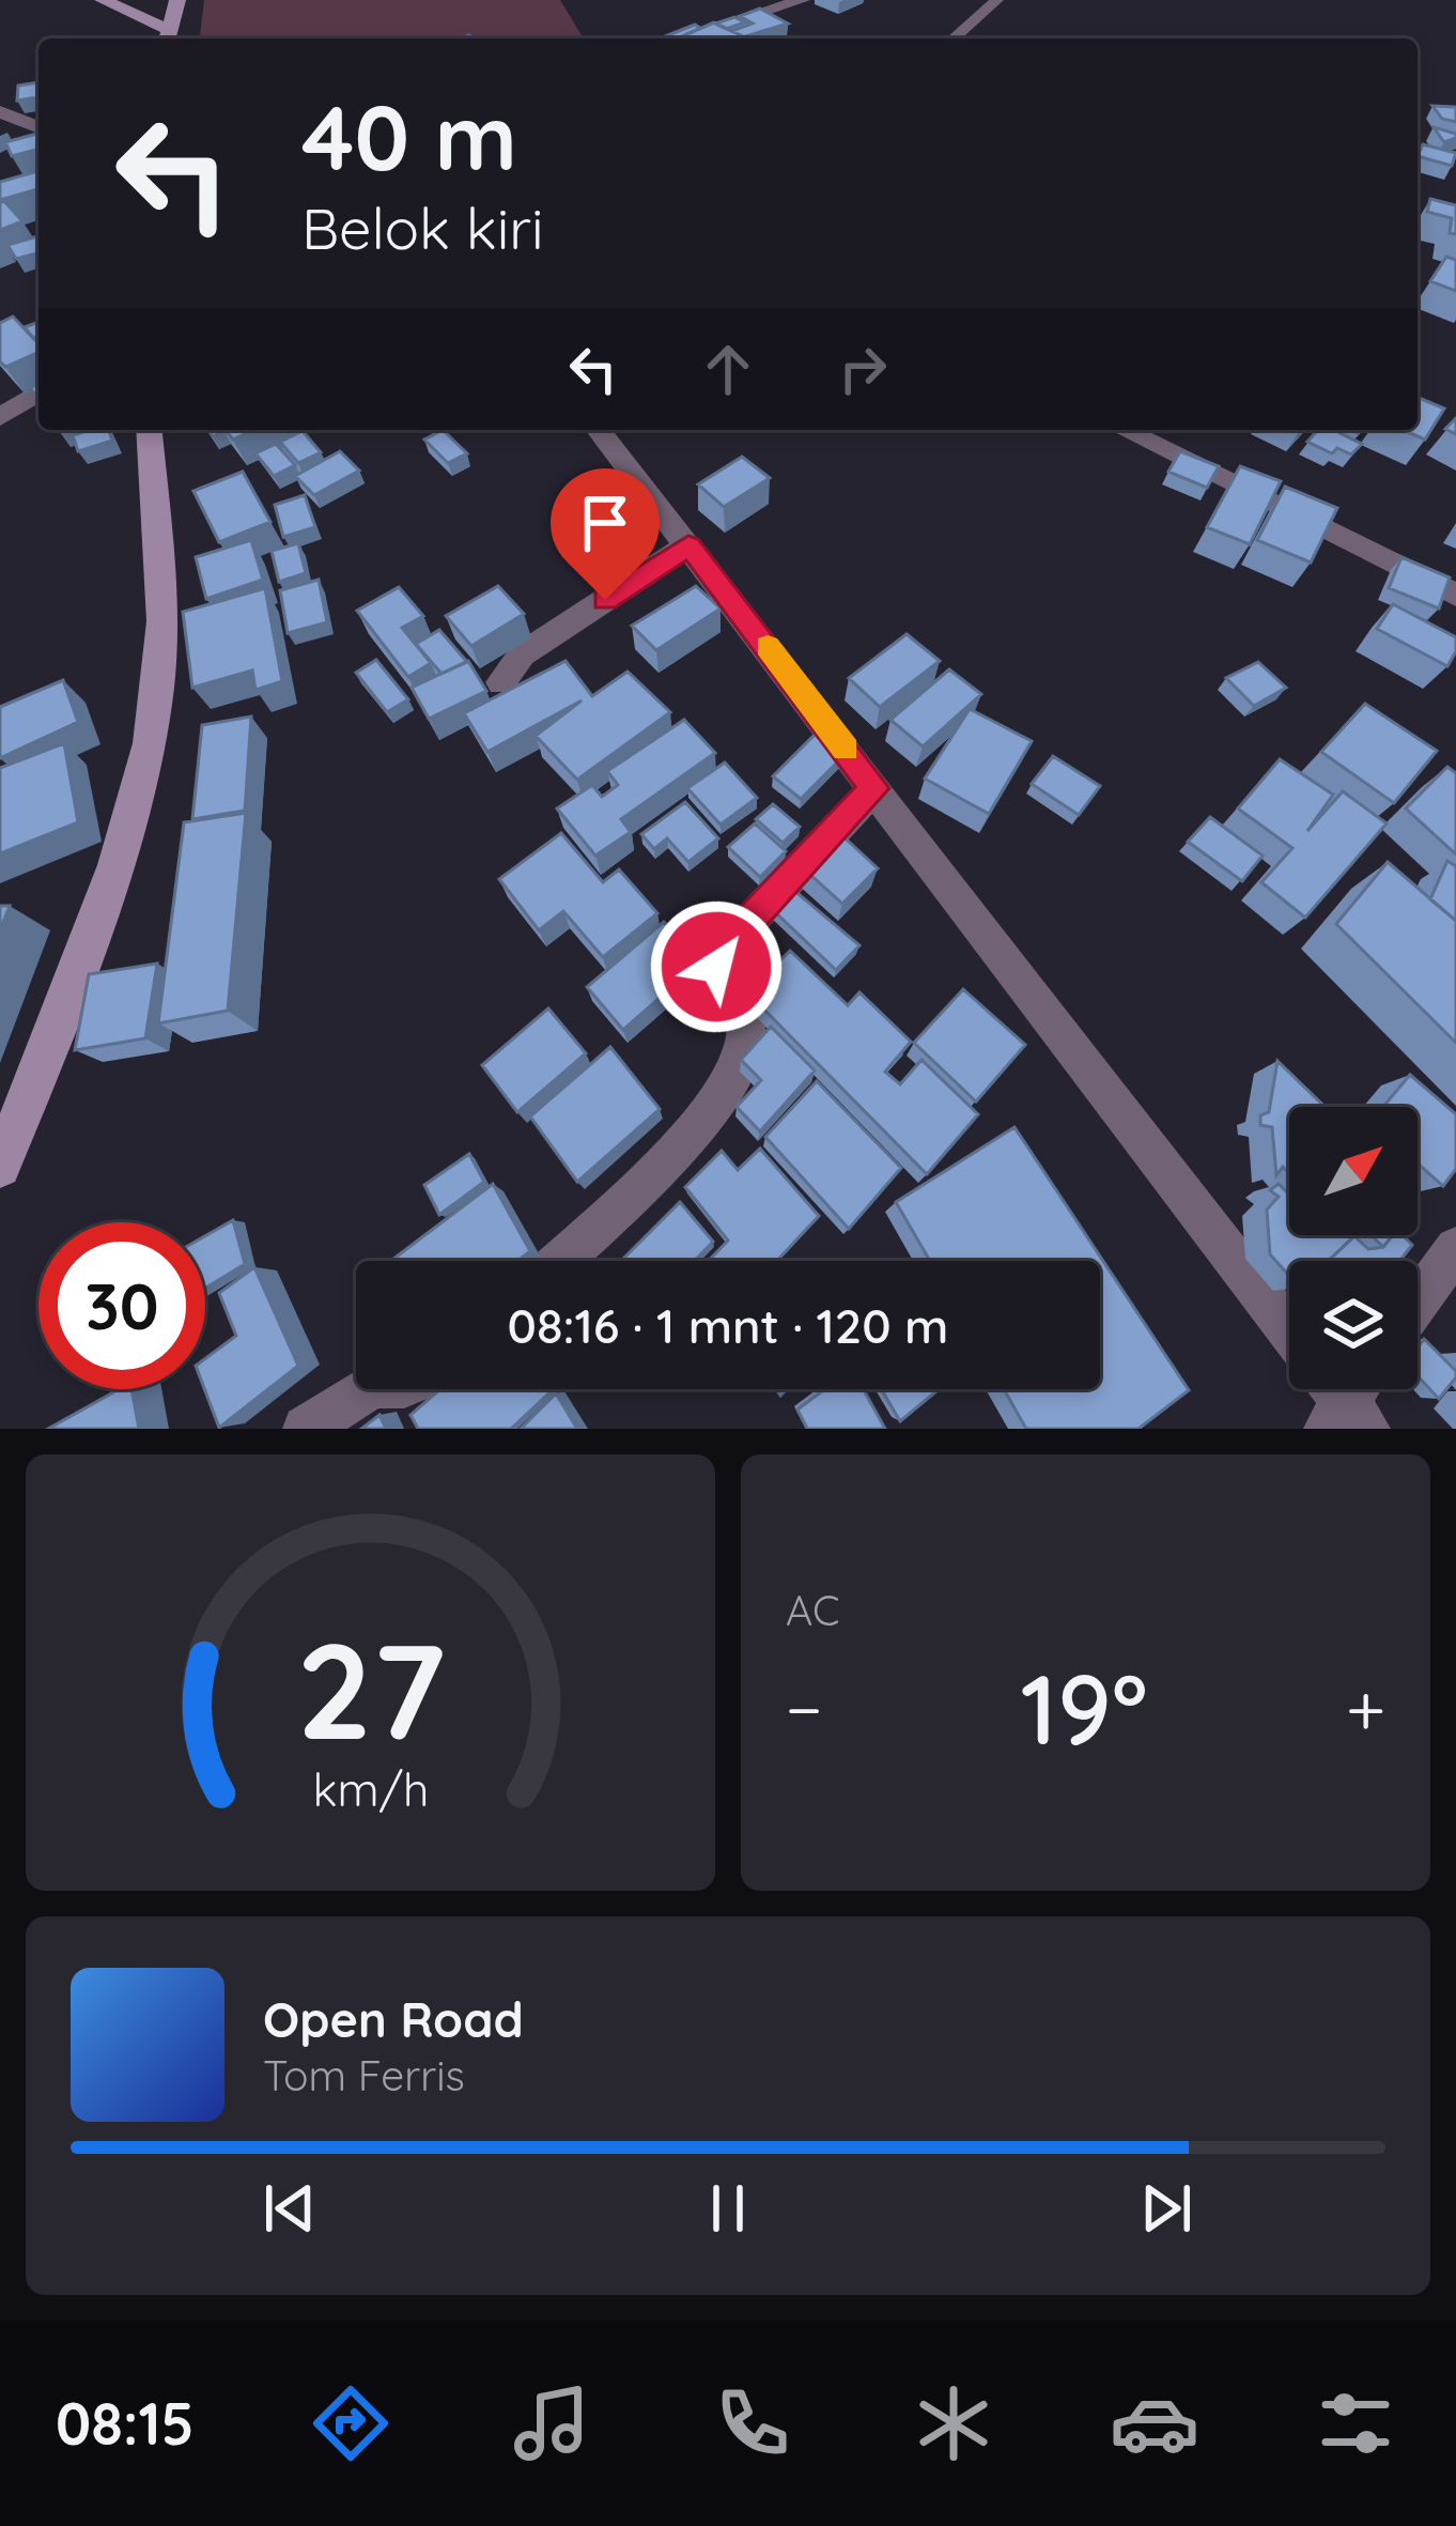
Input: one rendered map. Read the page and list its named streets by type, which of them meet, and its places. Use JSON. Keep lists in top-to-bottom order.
{
  "north": "top right",
  "page": {
    "turn": ["40 m", "Belok kiri"],
    "limit": "30",
    "trip": "08:16 · 1 mnt · 120 m",
    "tile": "AC",
    "heat": ["−", "19°", "+"],
    "song": ["Open Road", "Tom Ferris"],
    "tabs": "08:15",
    "gauge": ["27", "km/h"]
  }
}
